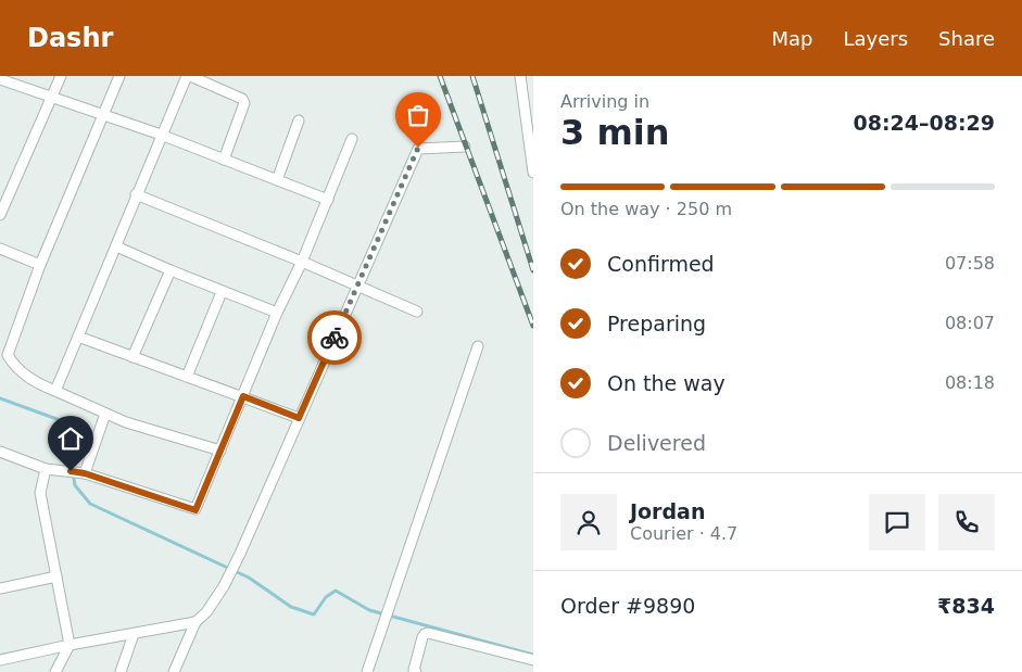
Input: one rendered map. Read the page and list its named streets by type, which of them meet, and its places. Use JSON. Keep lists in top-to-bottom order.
{
  "page": {
    "header": "Dashr",
    "nav": ["Map", "Layers", "Share"],
    "heading": ["3 min", "Arriving in", "08:24–08:29"],
    "panel": [
      "Jordan",
      "Courier · 4.7",
      "Order #9890",
      "₹834"
    ],
    "bar": "On the way · 250 m",
    "list": [
      ["Confirmed", "07:58"],
      ["Preparing", "08:07"],
      ["On the way", "08:18"],
      "Delivered"
    ]
  }
}
